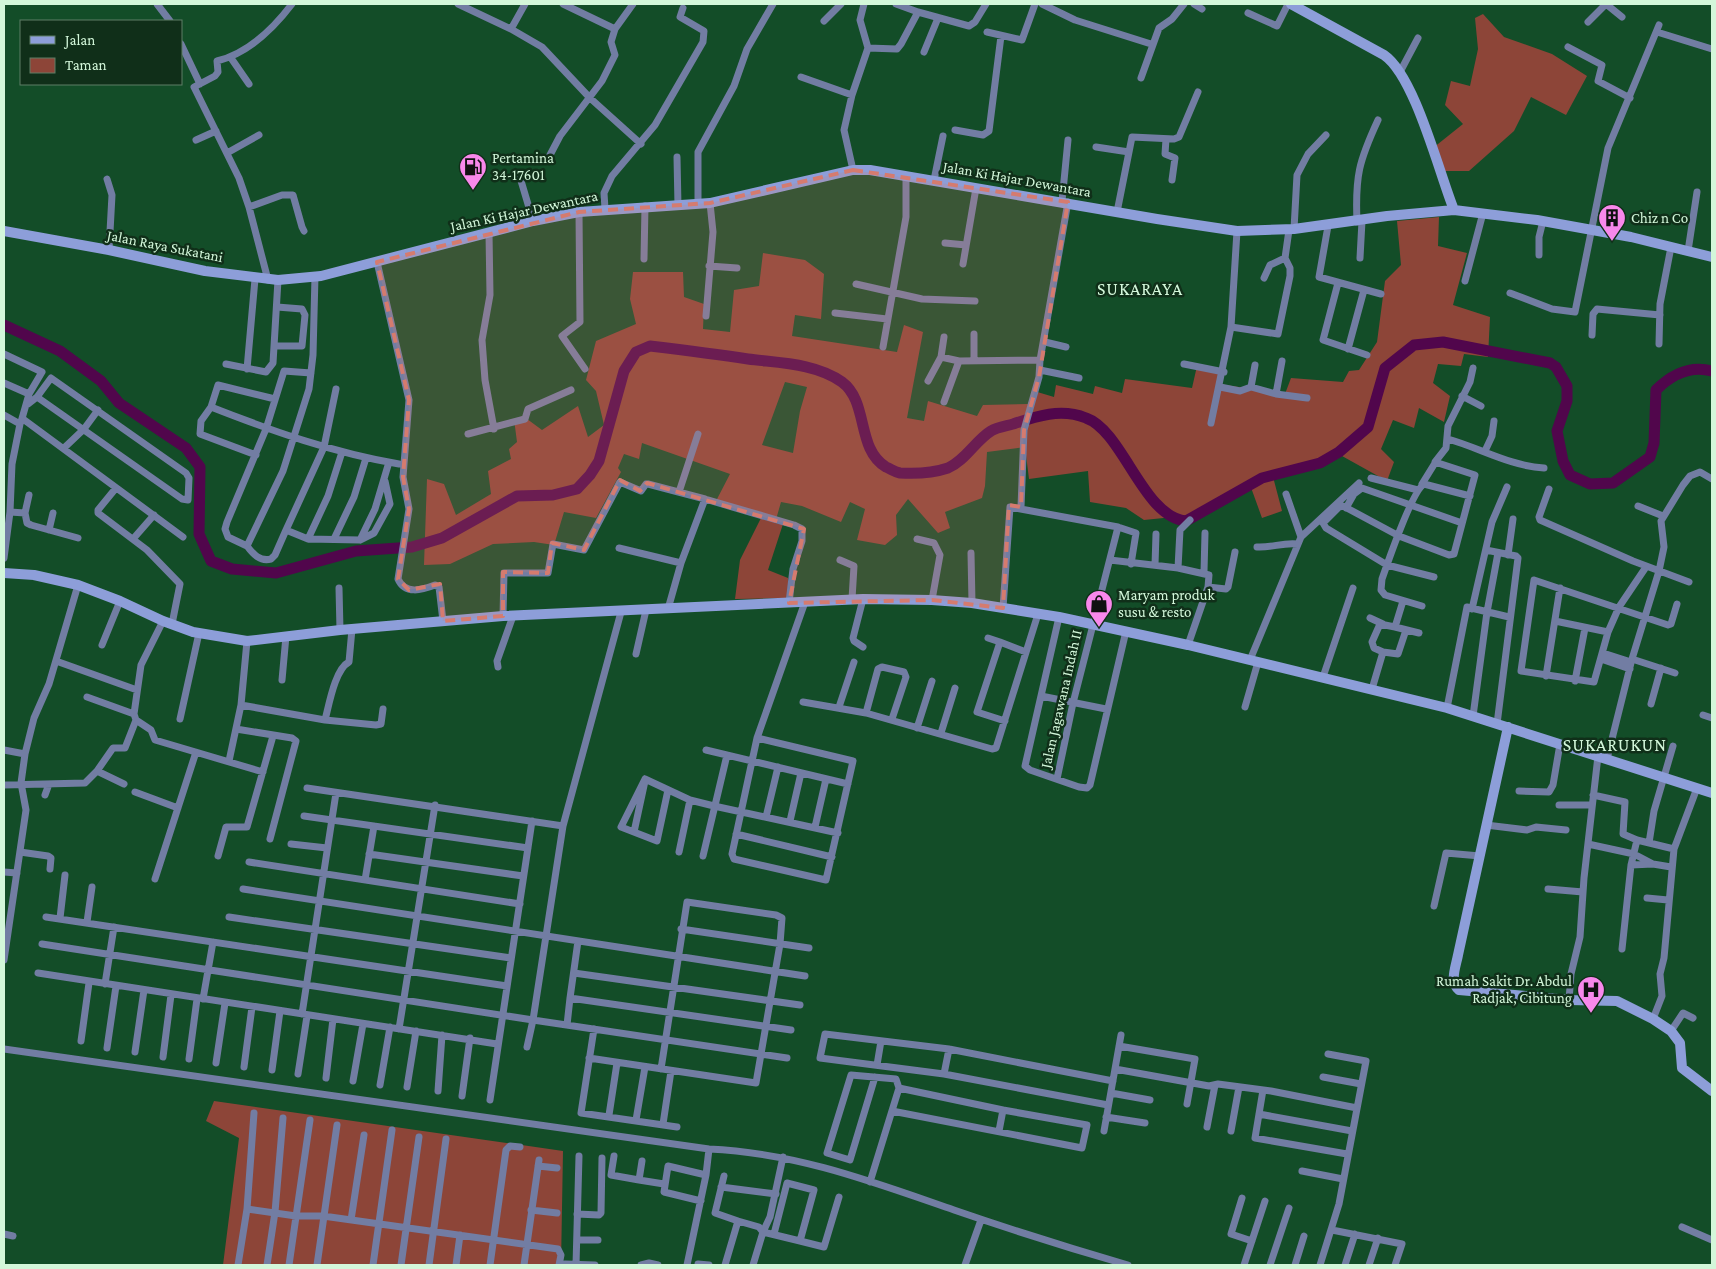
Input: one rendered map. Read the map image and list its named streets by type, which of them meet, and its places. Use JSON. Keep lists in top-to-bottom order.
{
  "streets": {
    "street": ["Jalan Ki Hajar Dewantara", "Jalan Raya Sukatani", "Jalan Jagawana Indah II"]
  },
  "crossings": [
    ["Jalan Ki Hajar Dewantara", "Jalan Raya Sukatani"]
  ],
  "districts": ["SUKARAYA", "SUKARUKUN"],
  "places": {
    "fuel station": ["Pertamina 34-17601"],
    "building": ["Chiz n Co"],
    "shop": ["Maryam produk susu & resto"],
    "hospital": ["Rumah Sakit Dr. Abdul Radjak, Cibitung"]
  },
  "legend": ["Jalan", "Taman"]
}
